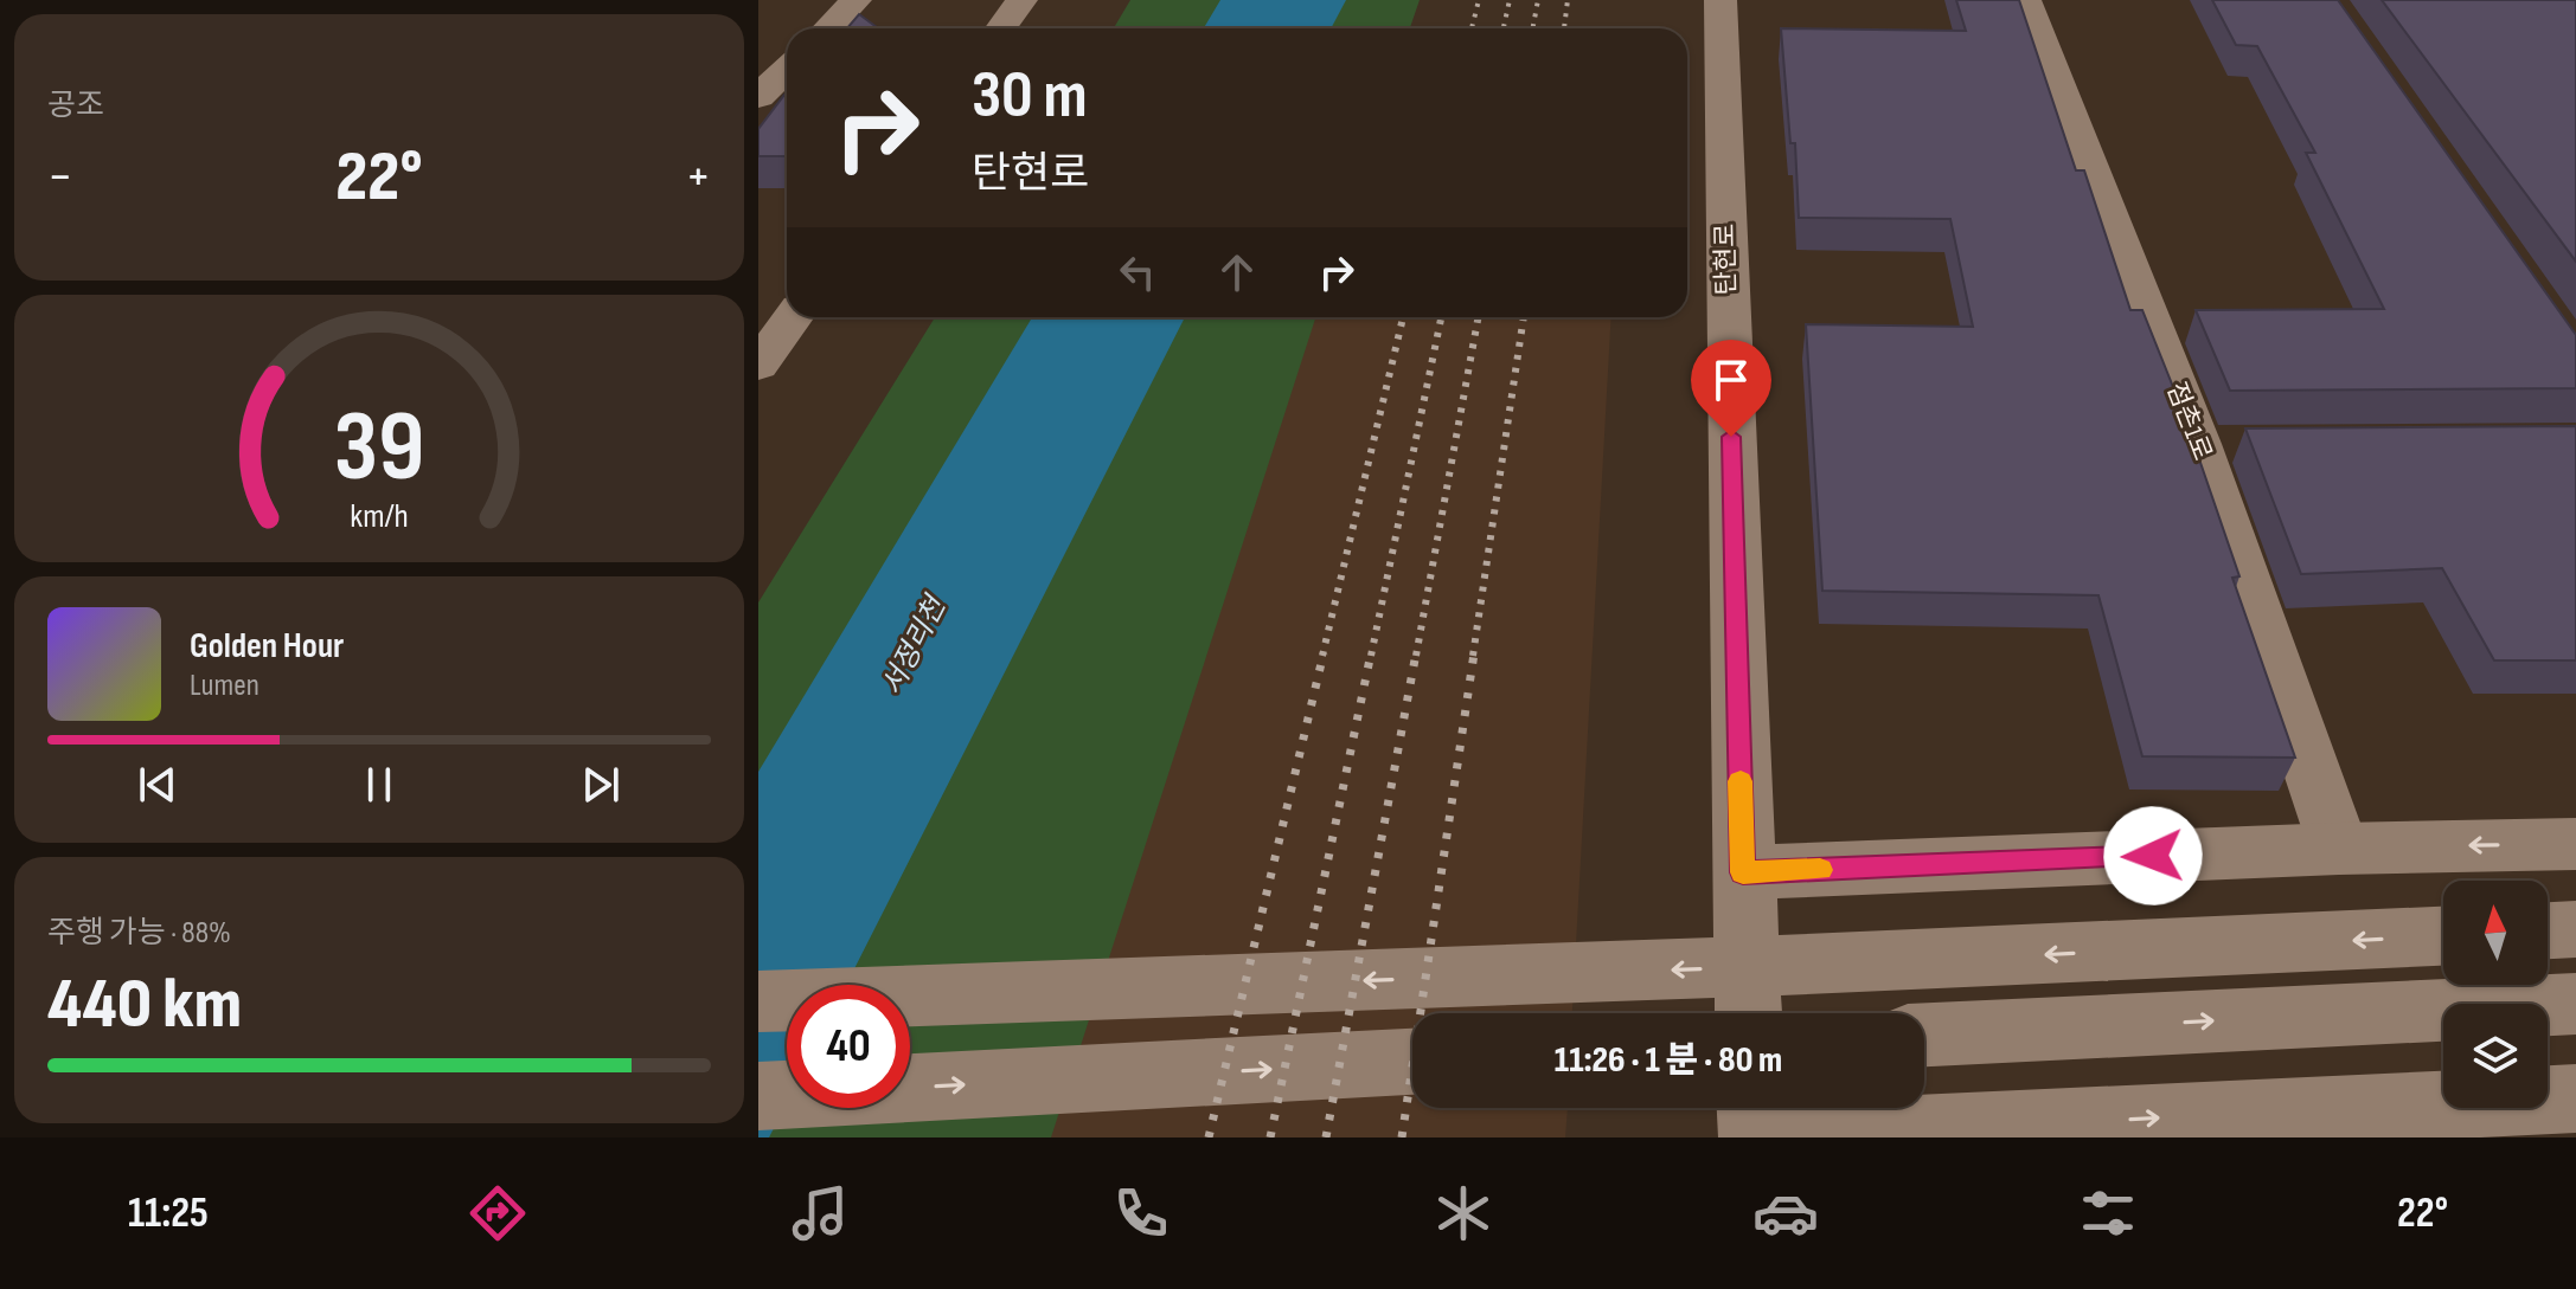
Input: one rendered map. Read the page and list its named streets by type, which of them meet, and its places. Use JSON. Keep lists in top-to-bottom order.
{
  "streets": {
    "street": ["탄현로", "점촌1로"]
  },
  "water": ["서정리천"],
  "north": "top",
  "page": {
    "tile": [
      "공조",
      ["주행 가능 · 88%", "440 km"]
    ],
    "turn": ["30 m", "탄현로"],
    "heat": ["−", "22°", "+"],
    "song": ["Golden Hour", "Lumen"],
    "limit": "40",
    "trip": "11:26 · 1 분 · 80 m",
    "tabs": ["11:25", "22°"],
    "gauge": ["39", "km/h"]
  }
}
